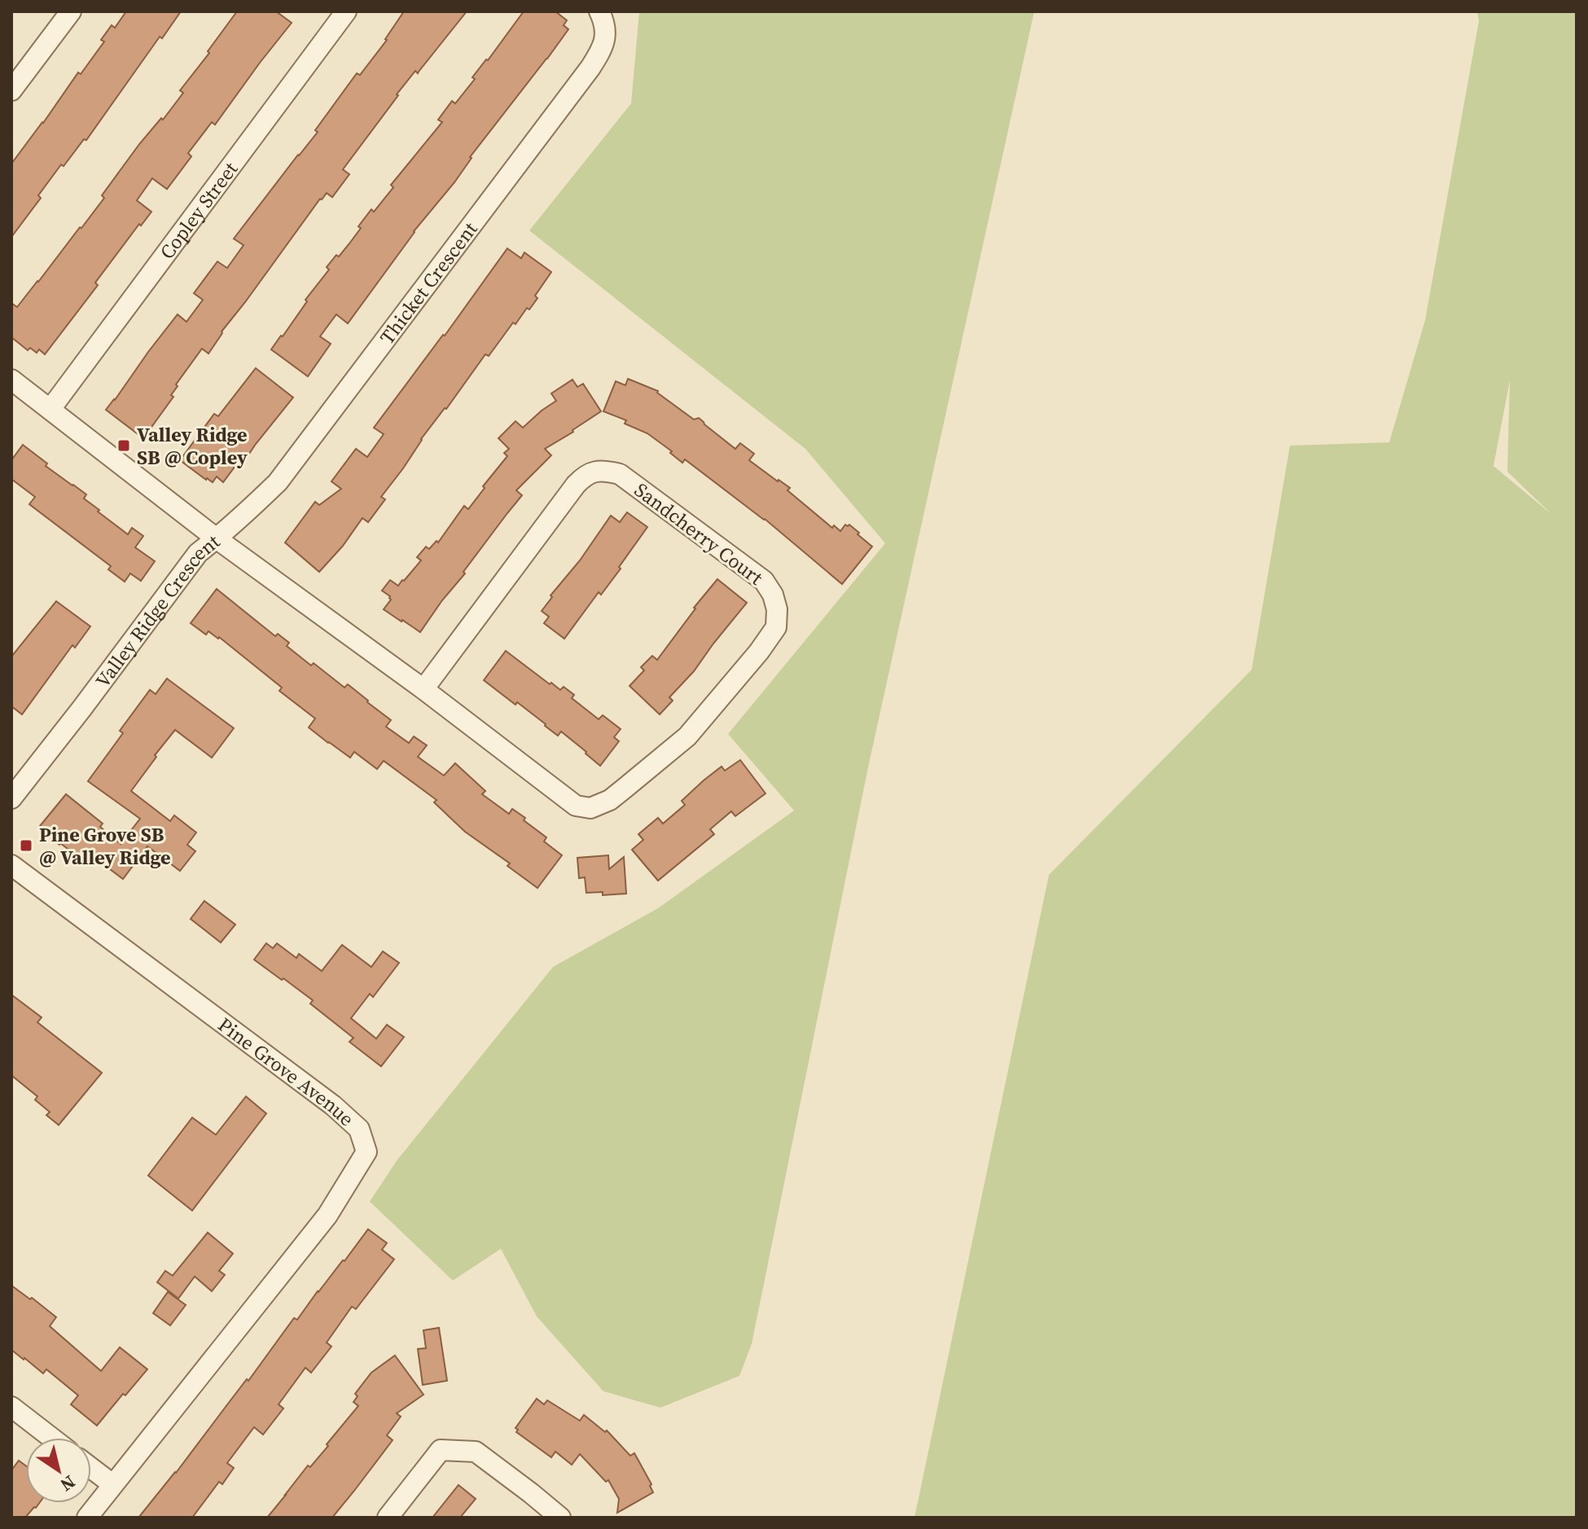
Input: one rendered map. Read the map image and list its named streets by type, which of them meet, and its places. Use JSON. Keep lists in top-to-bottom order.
{
  "streets": {
    "street": [
      "Copley Street",
      "Thicket Crescent",
      "Sandcherry Court",
      "Valley Ridge Crescent",
      "Pine Grove Avenue"
    ]
  },
  "crossings": [
    ["Copley Street", "Valley Ridge Crescent"],
    ["Thicket Crescent", "Sandcherry Court"],
    ["Thicket Crescent", "Valley Ridge Crescent"],
    ["Sandcherry Court", "Valley Ridge Crescent"]
  ],
  "places": {
    "transit": ["Valley Ridge SB @ Copley", "Pine Grove SB @ Valley Ridge"]
  },
  "north": "bottom right"
}
